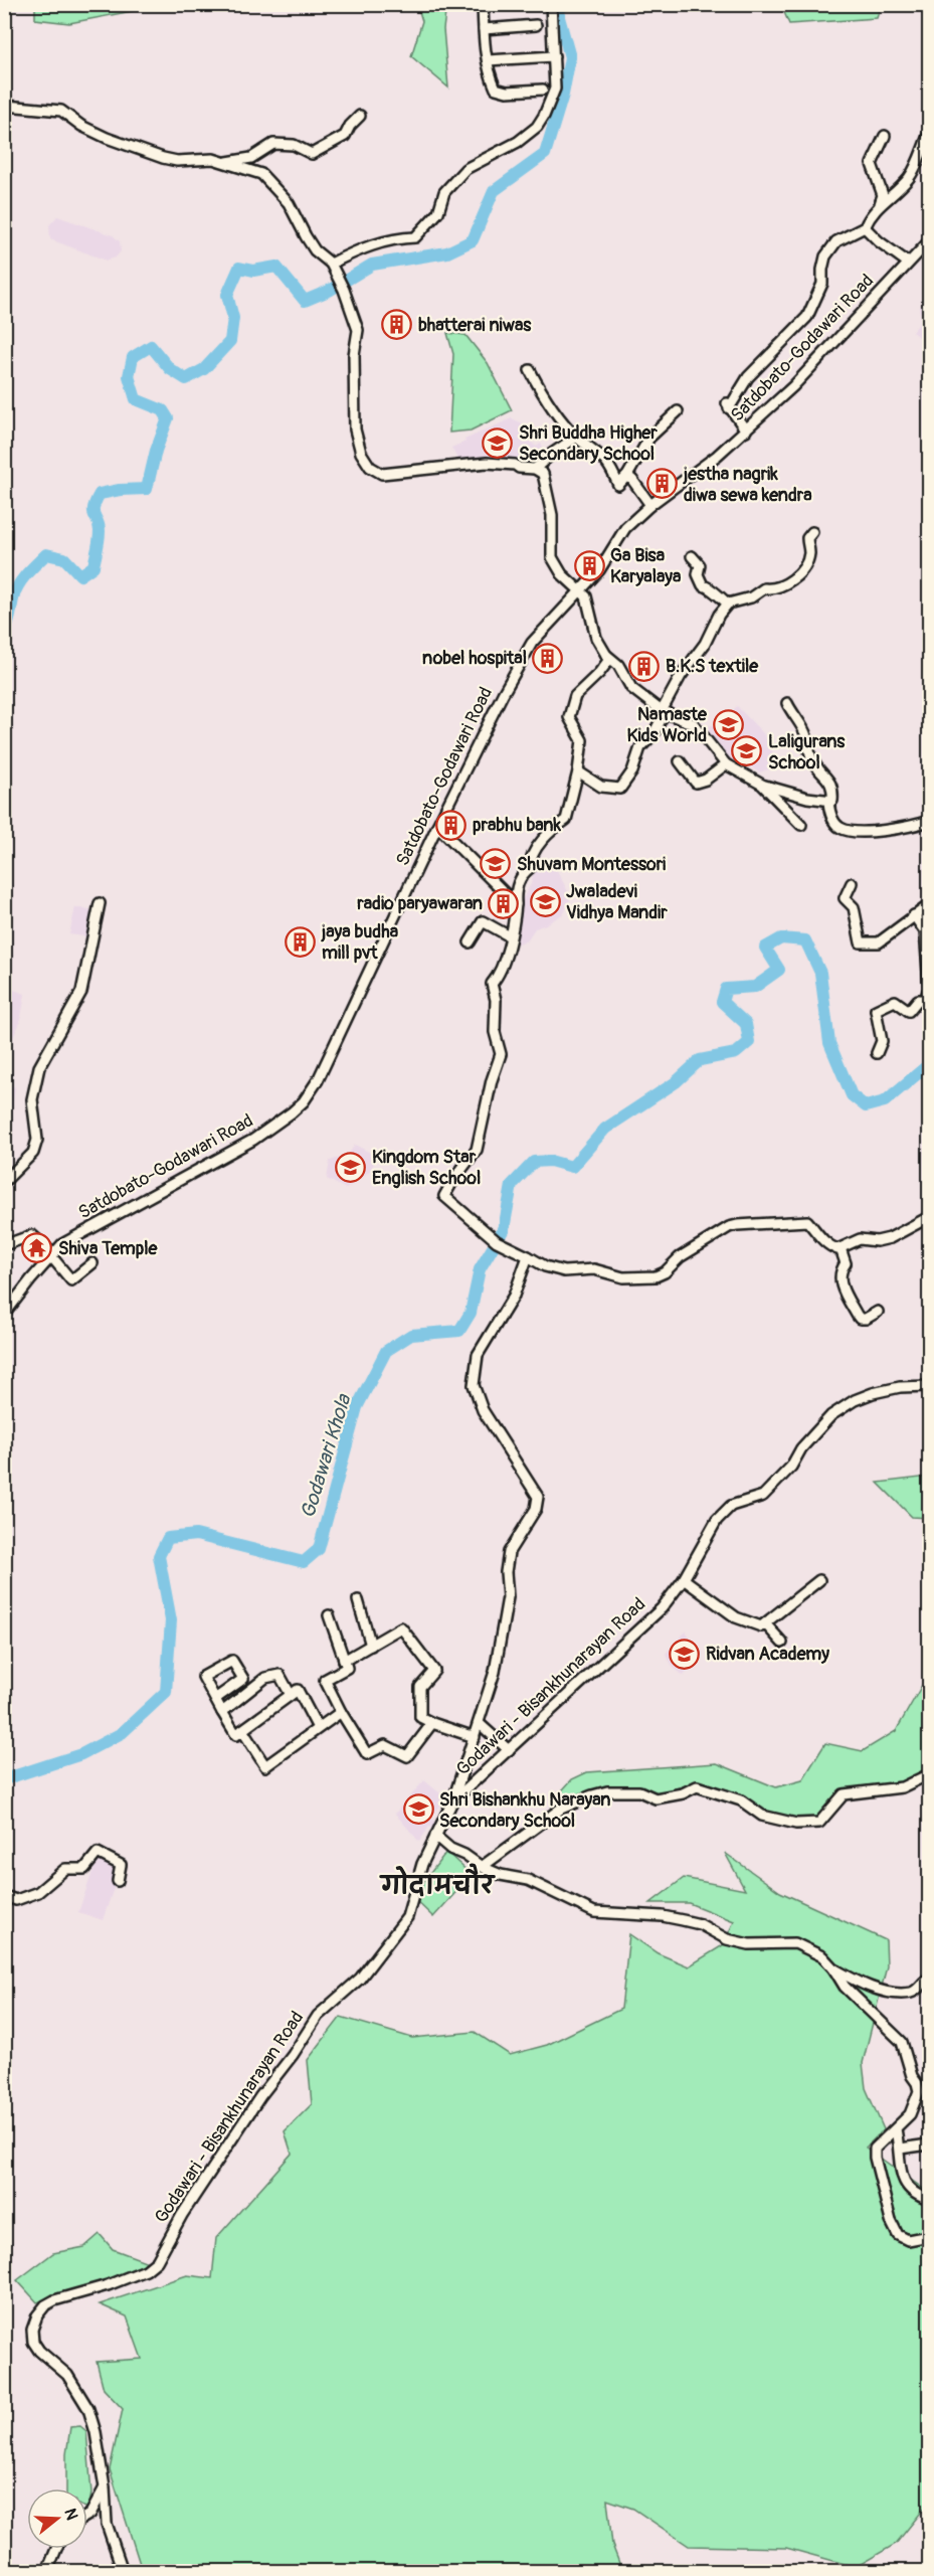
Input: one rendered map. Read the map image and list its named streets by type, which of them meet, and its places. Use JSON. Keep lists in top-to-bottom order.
{
  "streets": {
    "street": ["Satdobato-Godawari Road", "Godawari - Bisankhunarayan Road"]
  },
  "districts": ["गोदामचौर"],
  "water": ["Godawari Khola"],
  "places": {
    "building": [
      "bhatterai niwas",
      "jestha nagrik diwa sewa kendra",
      "Ga Bisa Karyalaya",
      "nobel hospital",
      "B.K.S textile",
      "prabhu bank",
      "radio paryawaran",
      "jaya budha mill pvt"
    ],
    "school or university": [
      "Shri Buddha Higher Secondary School",
      "Namaste Kids World",
      "Laligurans School",
      "Shuvam Montessori",
      "Jwaladevi Vidhya Mandir",
      "Kingdom Star English School",
      "Ridvan Academy",
      "Shri Bishankhu Narayan Secondary School"
    ],
    "temple": ["Shiva Temple"]
  },
  "north": "right"
}
